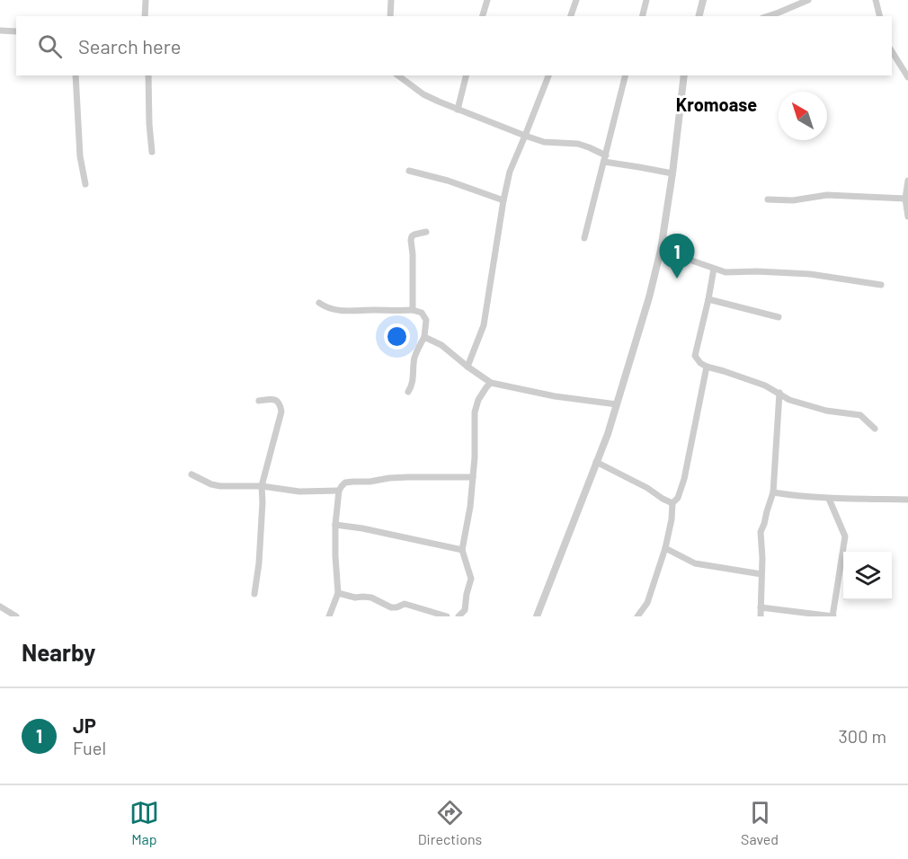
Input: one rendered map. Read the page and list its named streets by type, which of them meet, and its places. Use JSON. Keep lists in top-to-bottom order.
{
  "districts": ["Kromoase"],
  "north": "top left",
  "page": {
    "search": "Search here",
    "pins": "1",
    "heading": "Nearby",
    "list": [
      {
        "mark": "1",
        "name": "JP",
        "note": "Fuel",
        "value": "300 m"
      }
    ],
    "nav": ["Map", "Directions", "Saved"]
  }
}
